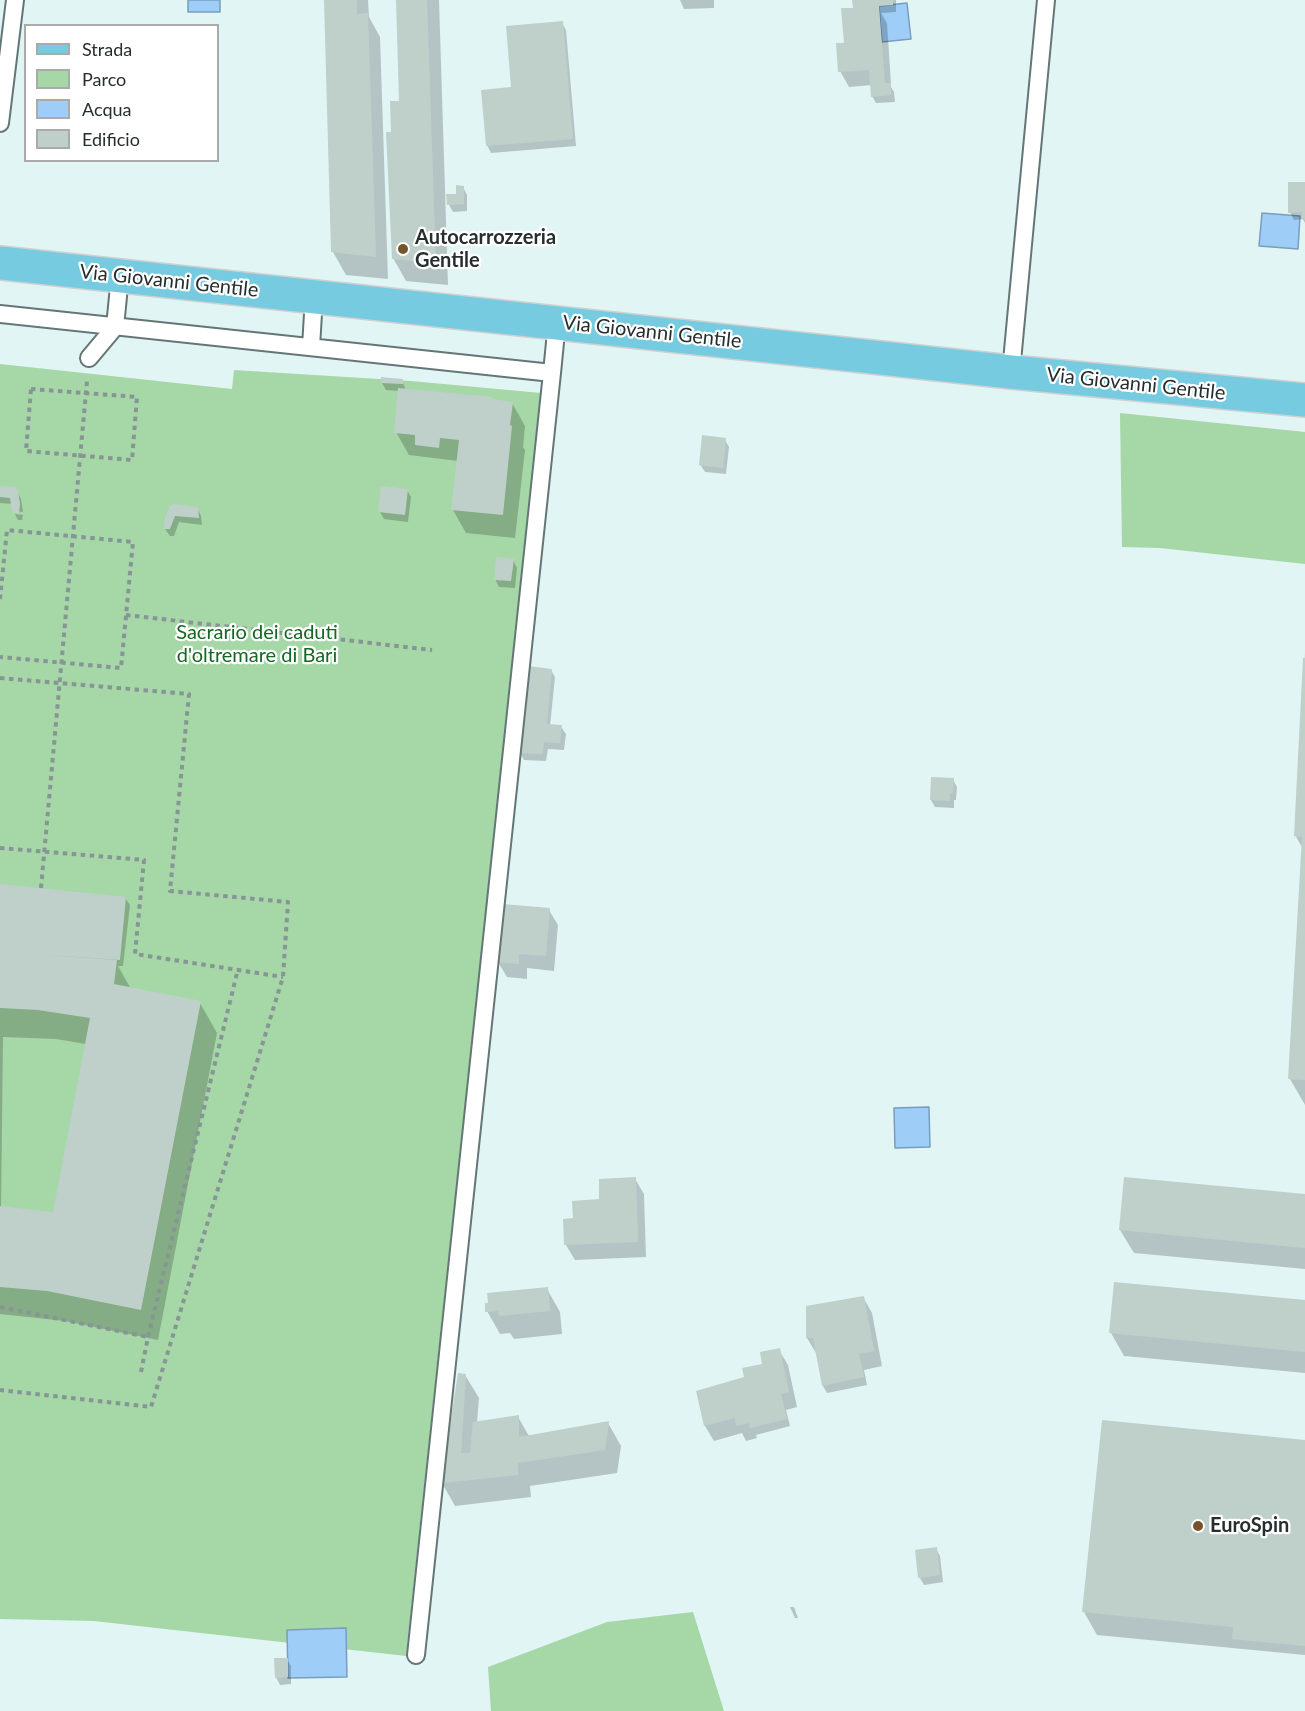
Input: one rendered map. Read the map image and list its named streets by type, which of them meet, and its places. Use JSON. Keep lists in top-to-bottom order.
{
  "streets": {
    "main road": ["Via Giovanni Gentile"]
  },
  "parks": ["Sacrario dei caduti d'oltremare di Bari"],
  "places": ["Autocarrozzeria Gentile", "EuroSpin"],
  "legend": [
    "Strada",
    "Parco",
    "Acqua",
    "Edificio"
  ]
}
